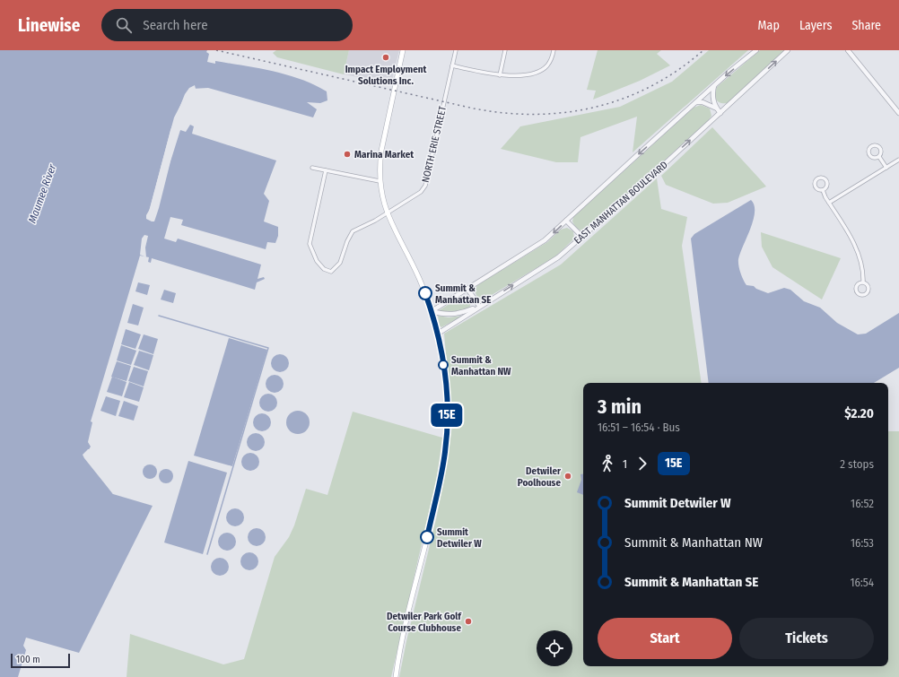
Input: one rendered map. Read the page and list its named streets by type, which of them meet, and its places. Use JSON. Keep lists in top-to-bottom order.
{
  "streets": {
    "street": ["NORTH ERIE STREET", "EAST MANHATTAN BOULEVARD"]
  },
  "water": ["Maumee River"],
  "places": [
    "Impact Employment Solutions Inc.",
    "Marina Market",
    "Summit & Manhattan SE",
    "Summit & Manhattan NW",
    "Detwiler Poolhouse",
    "Summit Detwiler W",
    "Detwiler Park Golf Course Clubhouse"
  ],
  "lines": ["bus line 15E"],
  "scale_bar": "100 m",
  "page": {
    "header": "Linewise",
    "search": "Search here",
    "nav": ["Map", "Layers", "Share"],
    "on_map": "15E",
    "heading": ["3 min", "16:51 – 16:54 · Bus", "$2.20"],
    "legs": ["1", "15E", "2 stops"],
    "list": [
      {
        "name": "Summit Detwiler W",
        "value": "16:52"
      },
      {
        "name": "Summit & Manhattan NW",
        "value": "16:53"
      },
      {
        "name": "Summit & Manhattan SE",
        "value": "16:54"
      }
    ],
    "buttons": ["Start", "Tickets"],
    "scale": "100 m"
  }
}
